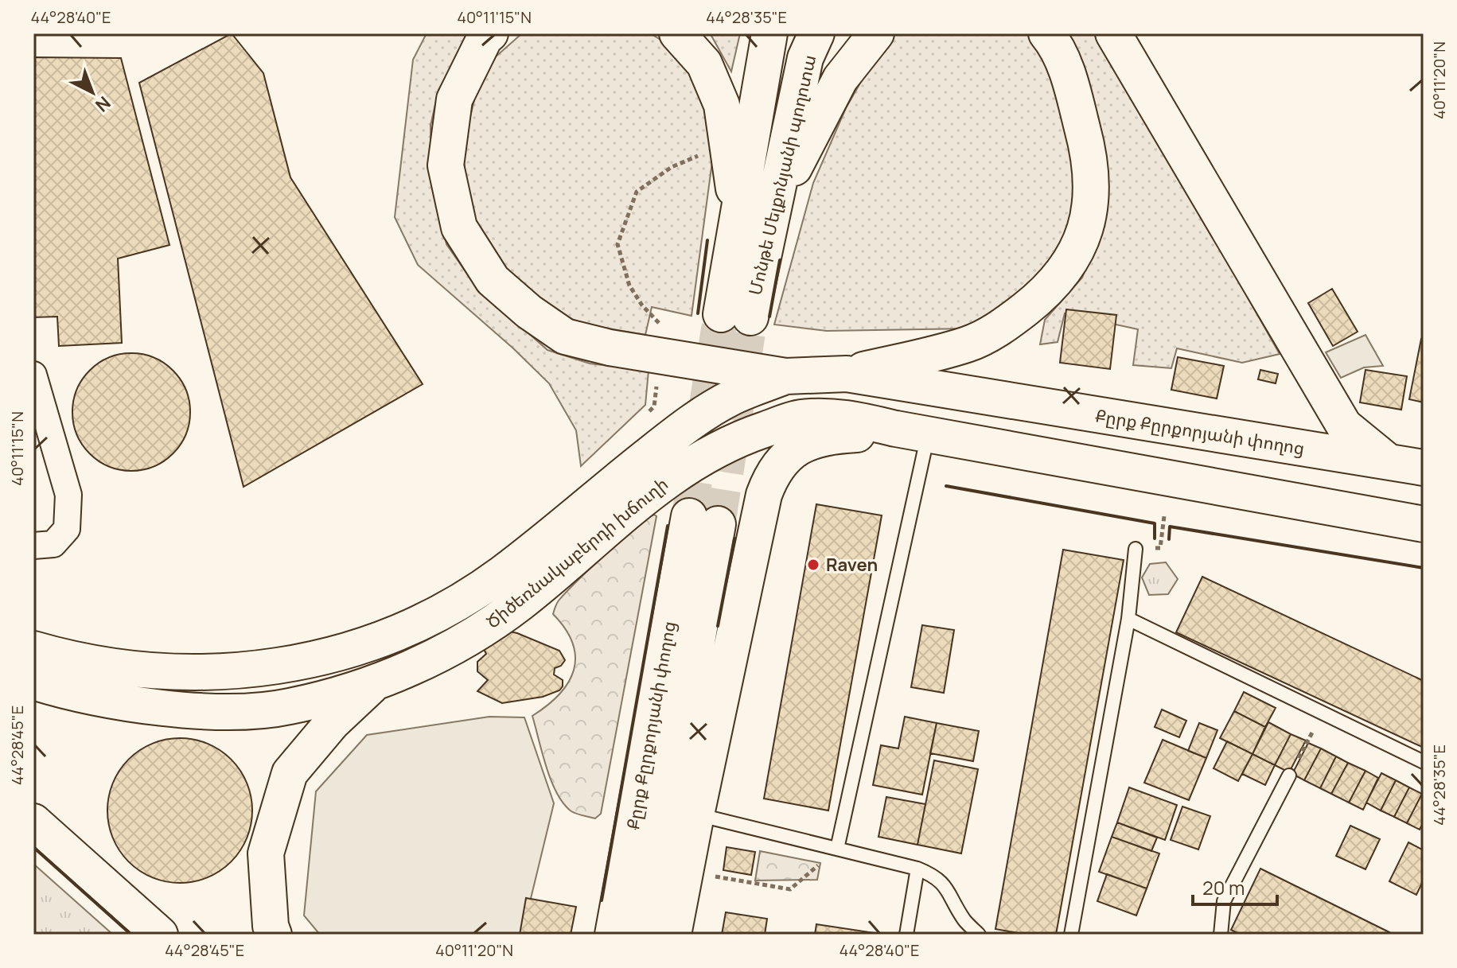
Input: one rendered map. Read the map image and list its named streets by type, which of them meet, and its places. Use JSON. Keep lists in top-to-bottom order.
{
  "streets": {
    "main road": ["Մոնթե Մելքոնյանի պողոտա", "Քըրք Քըրքորյանի փողոց", "Ծիծեռնակաբերդի խճուղի"]
  },
  "crossings": [
    ["Քըրք Քըրքորյանի փողոց", "Ծիծեռնակաբերդի խճուղի"]
  ],
  "places": ["Raven"],
  "scale_bar": "20 m",
  "north": "bottom right",
  "coordinates": [
    "44°28'40\"E",
    "40°11'15\"N",
    "44°28'35\"E",
    "40°11'20\"N",
    "44°28'45\"E"
  ]
}
